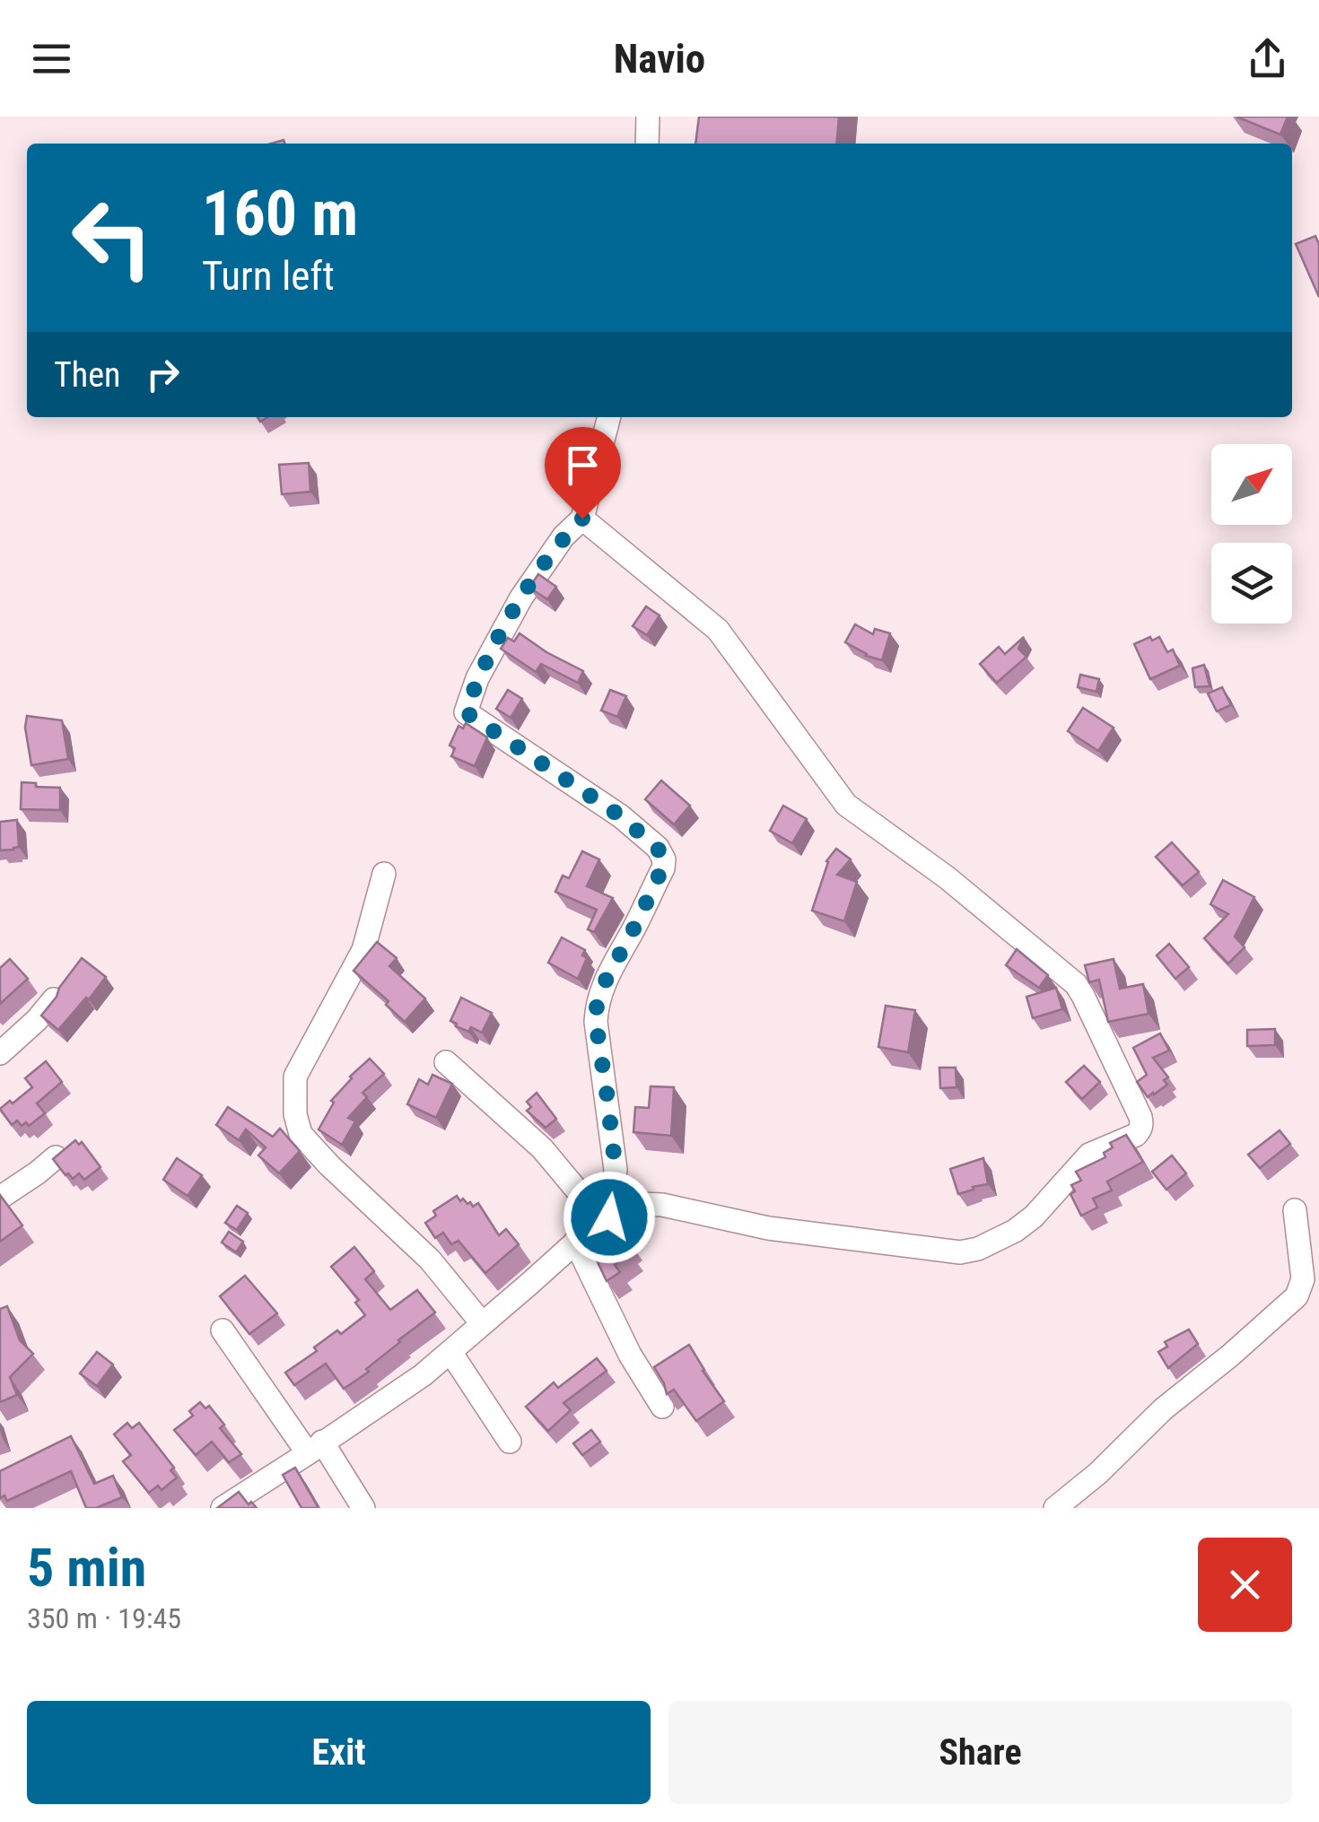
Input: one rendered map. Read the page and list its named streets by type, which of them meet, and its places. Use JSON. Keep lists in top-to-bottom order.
{
  "north": "top right",
  "page": {
    "header": "Navio",
    "turn": ["160 m", "Turn left"],
    "then": "Then",
    "heading": ["5 min", "350 m · 19:45"],
    "buttons": ["Exit", "Share"]
  }
}
